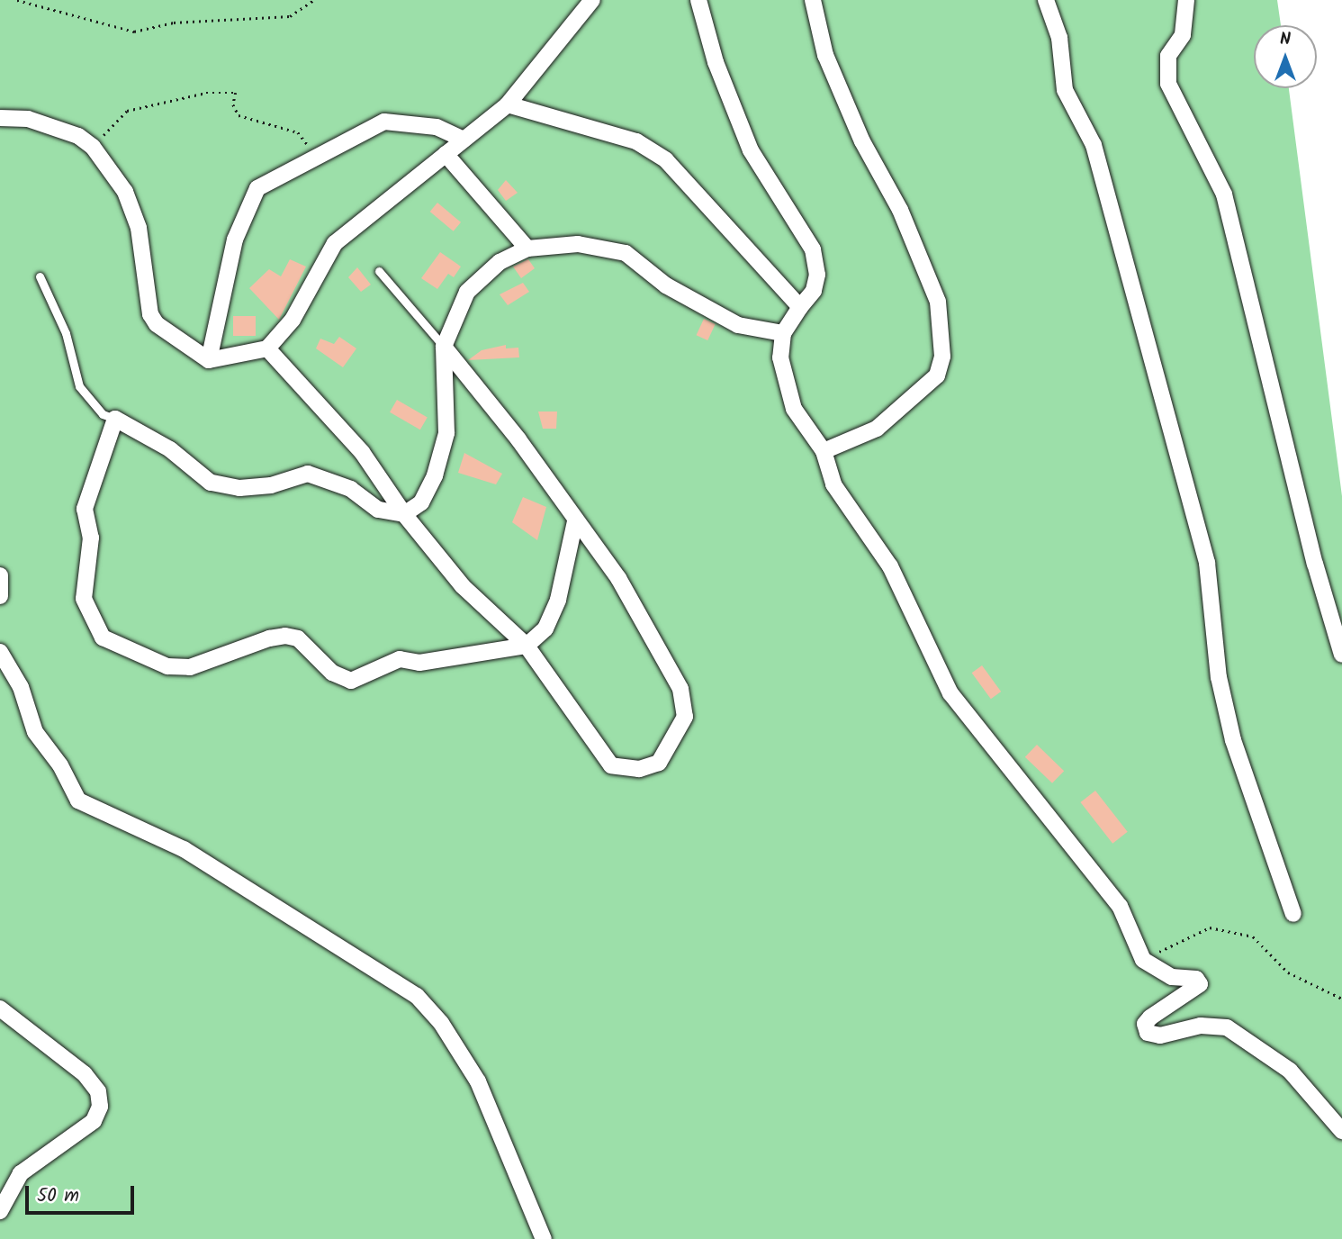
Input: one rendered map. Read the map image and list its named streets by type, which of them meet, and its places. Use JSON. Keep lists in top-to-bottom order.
{
  "scale_bar": "50 m",
  "north": "top"
}
